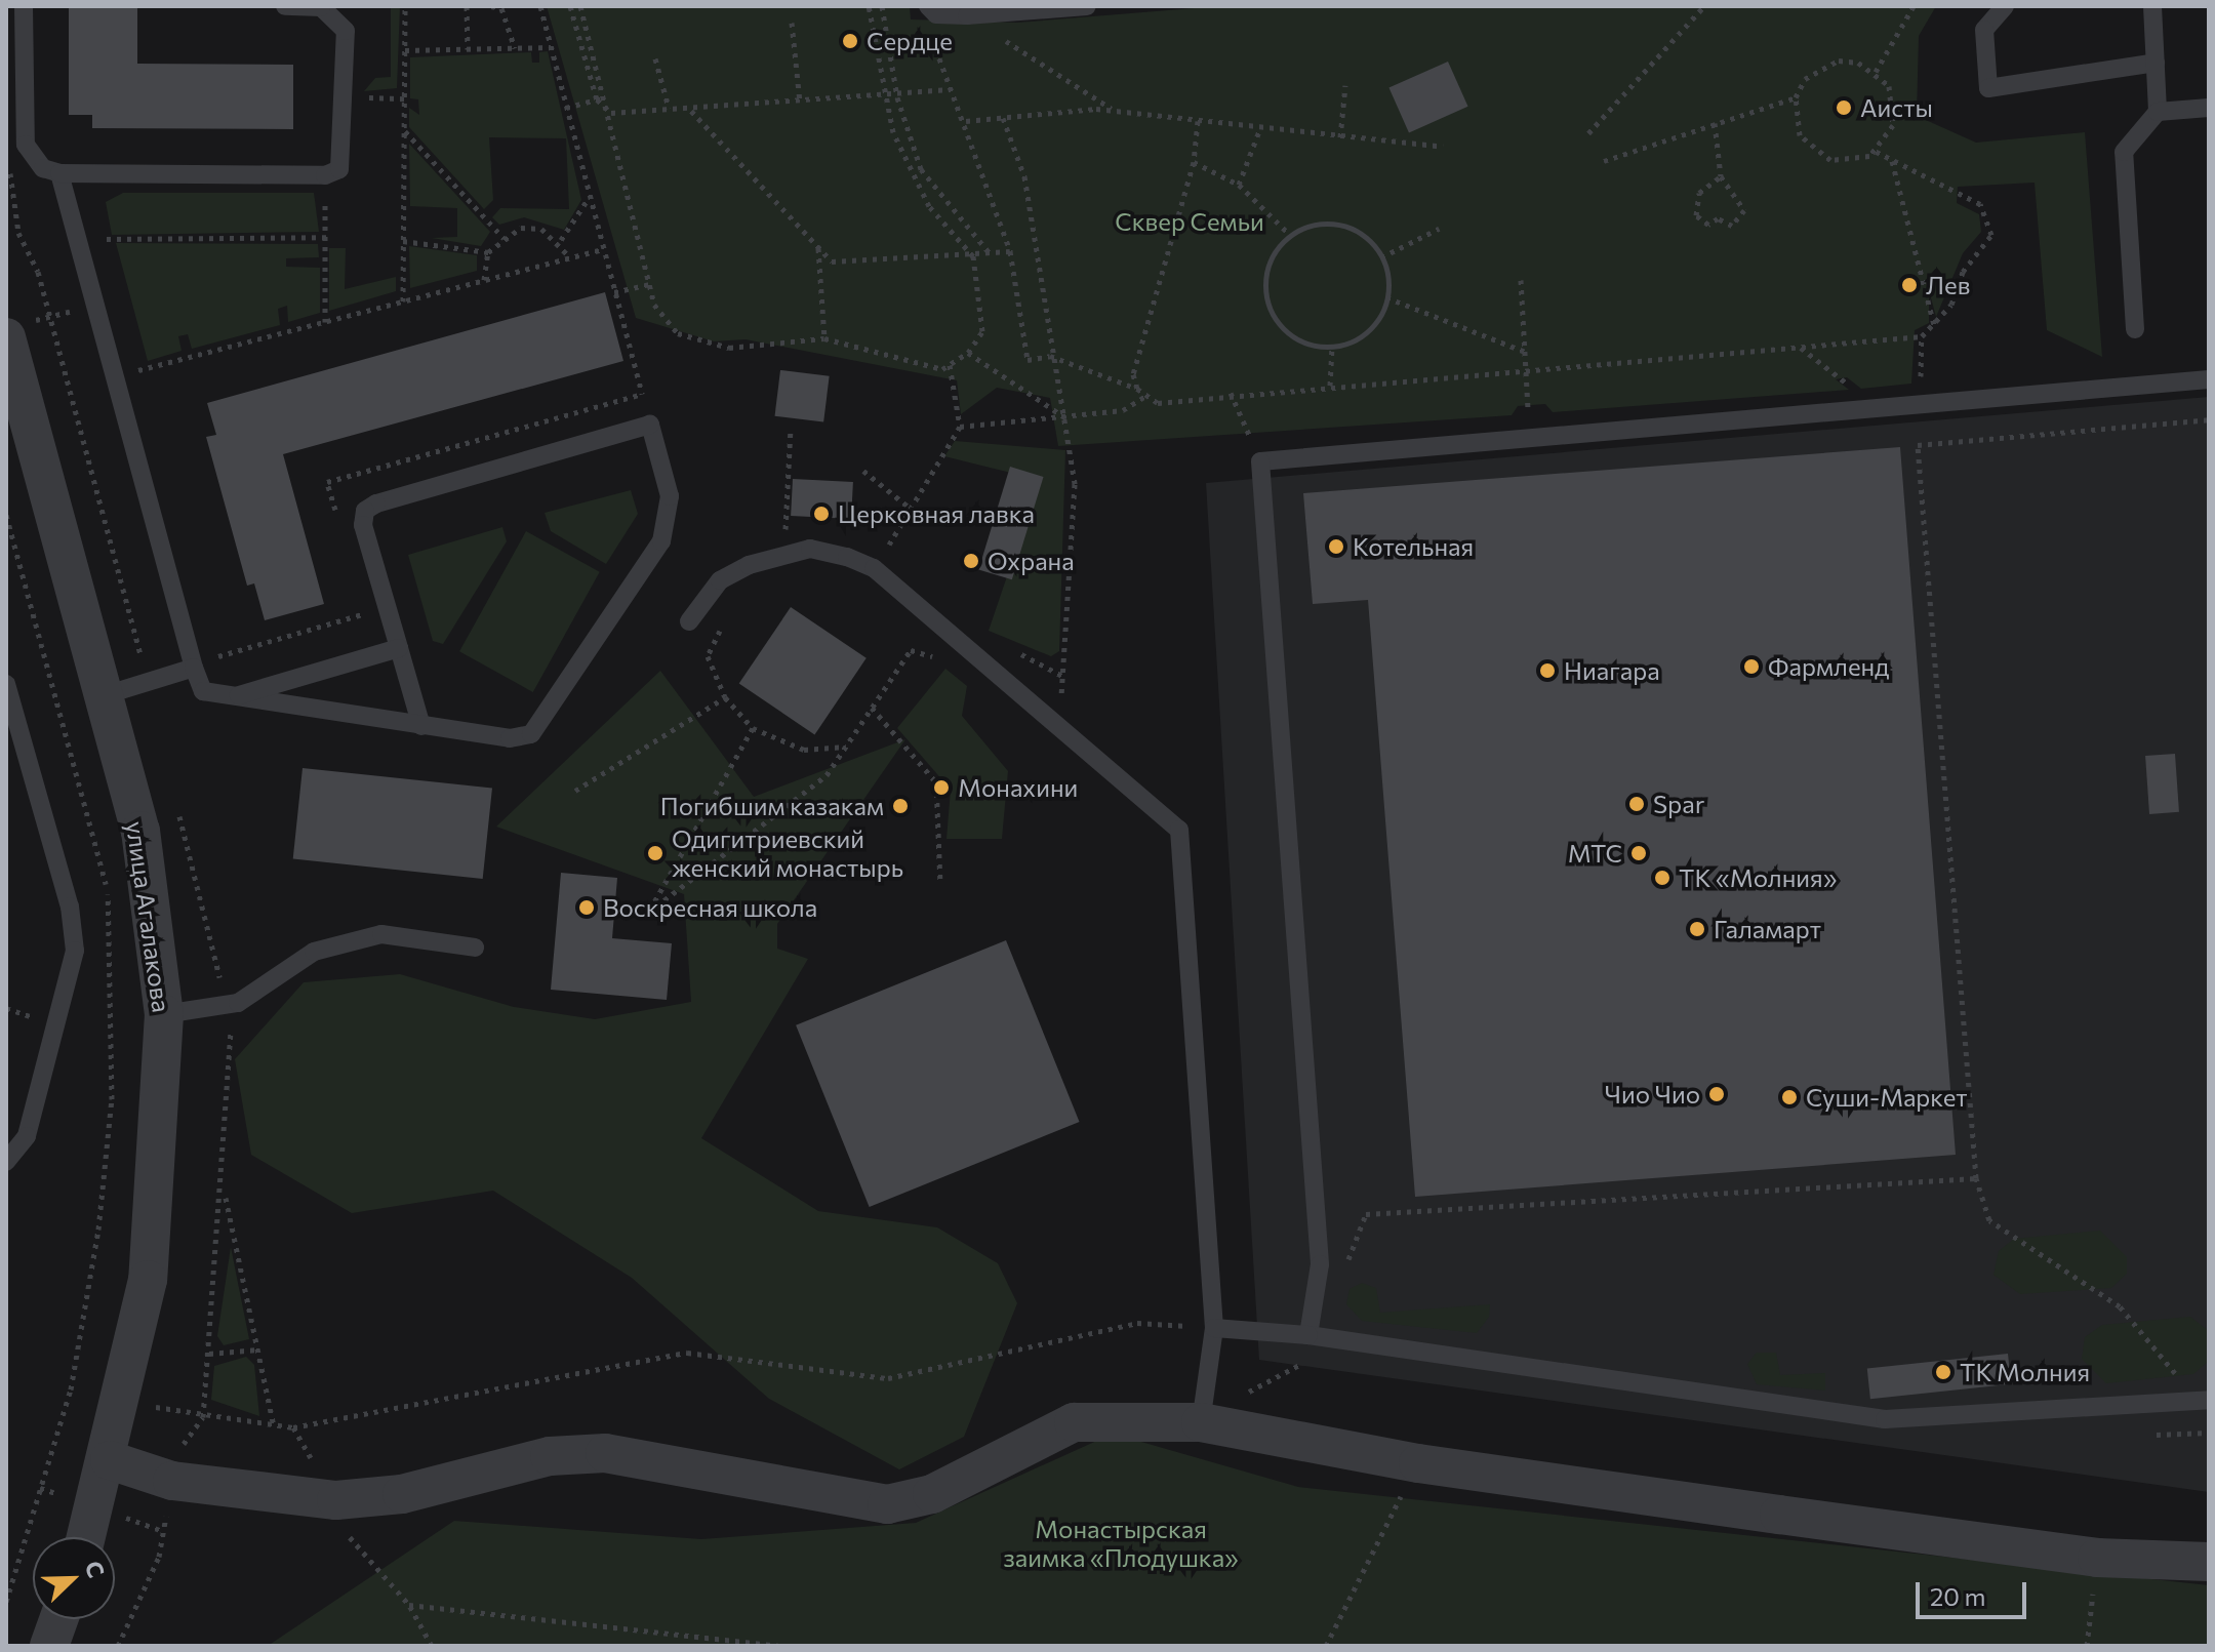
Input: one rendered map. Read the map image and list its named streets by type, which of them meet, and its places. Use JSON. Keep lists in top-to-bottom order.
{
  "streets": {
    "street": ["улица Агалакова"]
  },
  "parks": ["Сквер Семьи", "Монастырская заимка «Плодушка»"],
  "places": [
    "Сердце",
    "Аисты",
    "Лев",
    "Церковная лавка",
    "Котельная",
    "Охрана",
    "Фармленд",
    "Ниагара",
    "Монахини",
    "Spar",
    "Погибшим казакам",
    "Одигитриевский женский монастырь",
    "МТС",
    "ТК «Молния»",
    "Воскресная школа",
    "Галамарт",
    "Чио Чио",
    "Суши-Маркет",
    "ТК Молния"
  ],
  "scale_bar": "20 m",
  "north": "top right"
}
